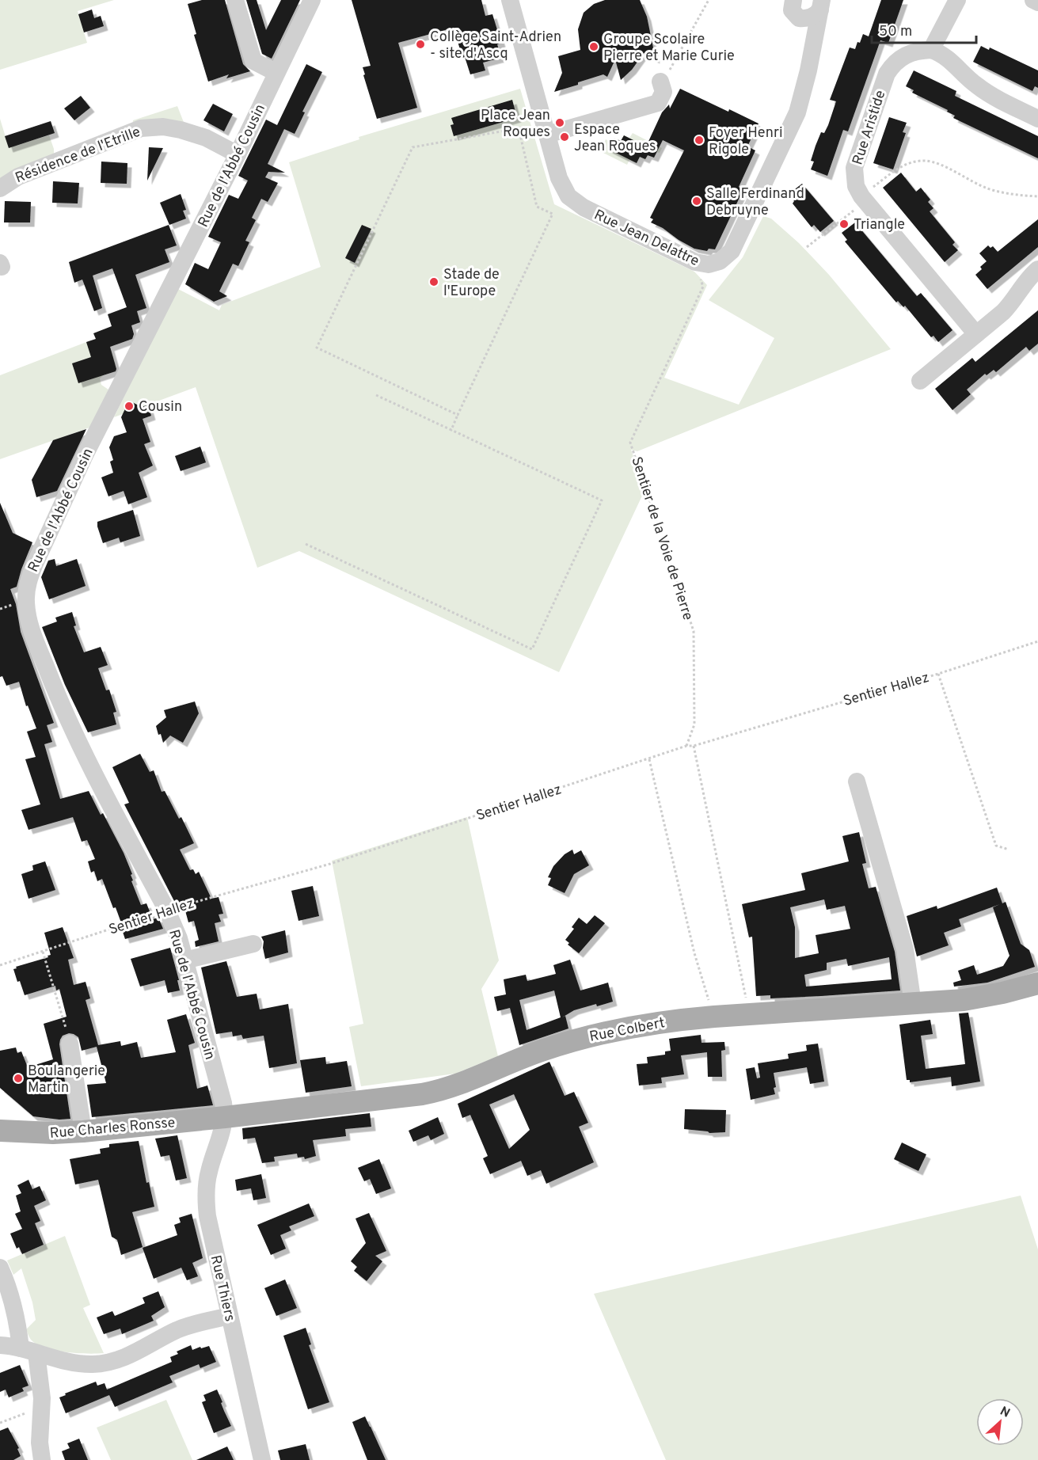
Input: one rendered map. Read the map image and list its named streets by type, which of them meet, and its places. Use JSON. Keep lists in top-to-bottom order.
{
  "streets": {
    "main road": ["Rue Colbert", "Rue Charles Ronsse"],
    "street": [
      "Rue Aristide",
      "Résidence de l'Etrille",
      "Rue de l'Abbé Cousin",
      "Rue Jean Delattre",
      "Rue Thiers"
    ],
    "path": ["Sentier de la Voie de Pierre", "Sentier Hallez"]
  },
  "crossings": [
    ["Résidence de l'Etrille", "Rue de l'Abbé Cousin"],
    ["Rue de l'Abbé Cousin", "Sentier Hallez"],
    ["Rue de l'Abbé Cousin", "Rue Colbert"],
    ["Rue de l'Abbé Cousin", "Rue Charles Ronsse"],
    ["Rue de l'Abbé Cousin", "Rue Thiers"],
    ["Rue Jean Delattre", "Sentier de la Voie de Pierre"],
    ["Sentier de la Voie de Pierre", "Sentier Hallez"],
    ["Rue Colbert", "Rue Charles Ronsse"],
    ["Rue Colbert", "Rue Thiers"],
    ["Rue Charles Ronsse", "Rue Thiers"]
  ],
  "places": [
    "Collège Saint-Adrien - site d'Ascq",
    "Groupe Scolaire Pierre et Marie Curie",
    "Place Jean Roques",
    "Espace Jean Roques",
    "Foyer Henri Rigole",
    "Salle Ferdinand Debruyne",
    "Triangle",
    "Stade de l'Europe",
    "Cousin",
    "Boulangerie Martin"
  ],
  "scale_bar": "50 m",
  "north": "top right"
}
